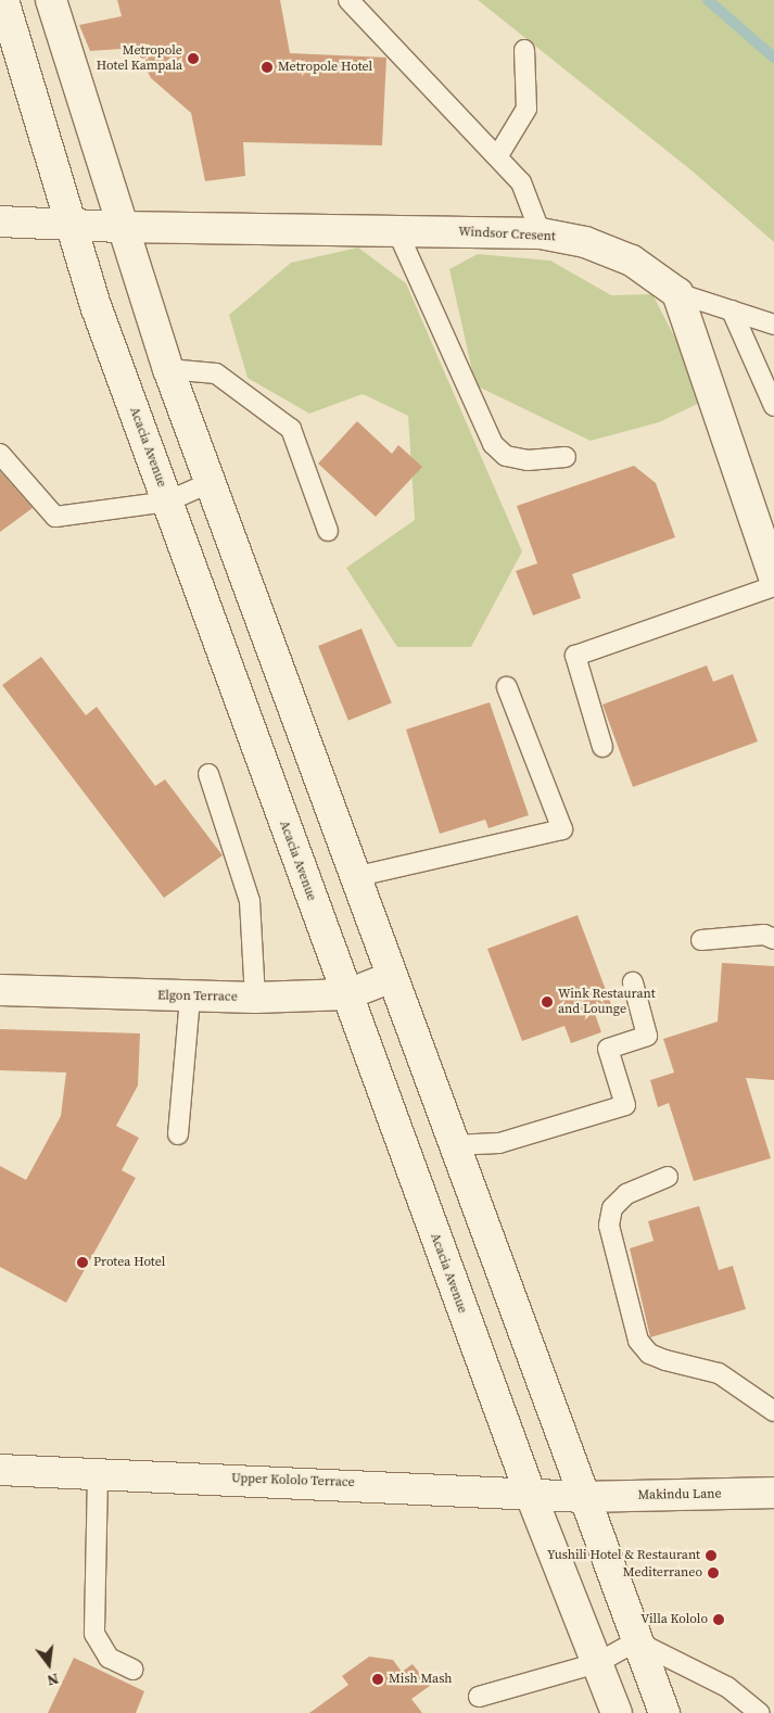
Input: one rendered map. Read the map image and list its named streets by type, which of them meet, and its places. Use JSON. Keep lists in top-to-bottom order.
{
  "streets": {
    "main road": [
      "Windsor Cresent",
      "Acacia Avenue",
      "Elgon Terrace",
      "Upper Kololo Terrace",
      "Makindu Lane"
    ]
  },
  "crossings": [
    ["Windsor Cresent", "Acacia Avenue"],
    ["Acacia Avenue", "Elgon Terrace"],
    ["Acacia Avenue", "Upper Kololo Terrace"],
    ["Upper Kololo Terrace", "Makindu Lane"]
  ],
  "places": [
    "Metropole Hotel Kampala",
    "Metropole Hotel",
    "Wink Restaurant and Lounge",
    "Protea Hotel",
    "Yushili Hotel & Restaurant",
    "Mediterraneo",
    "Villa Kololo",
    "Mish Mash"
  ],
  "north": "bottom"
}
